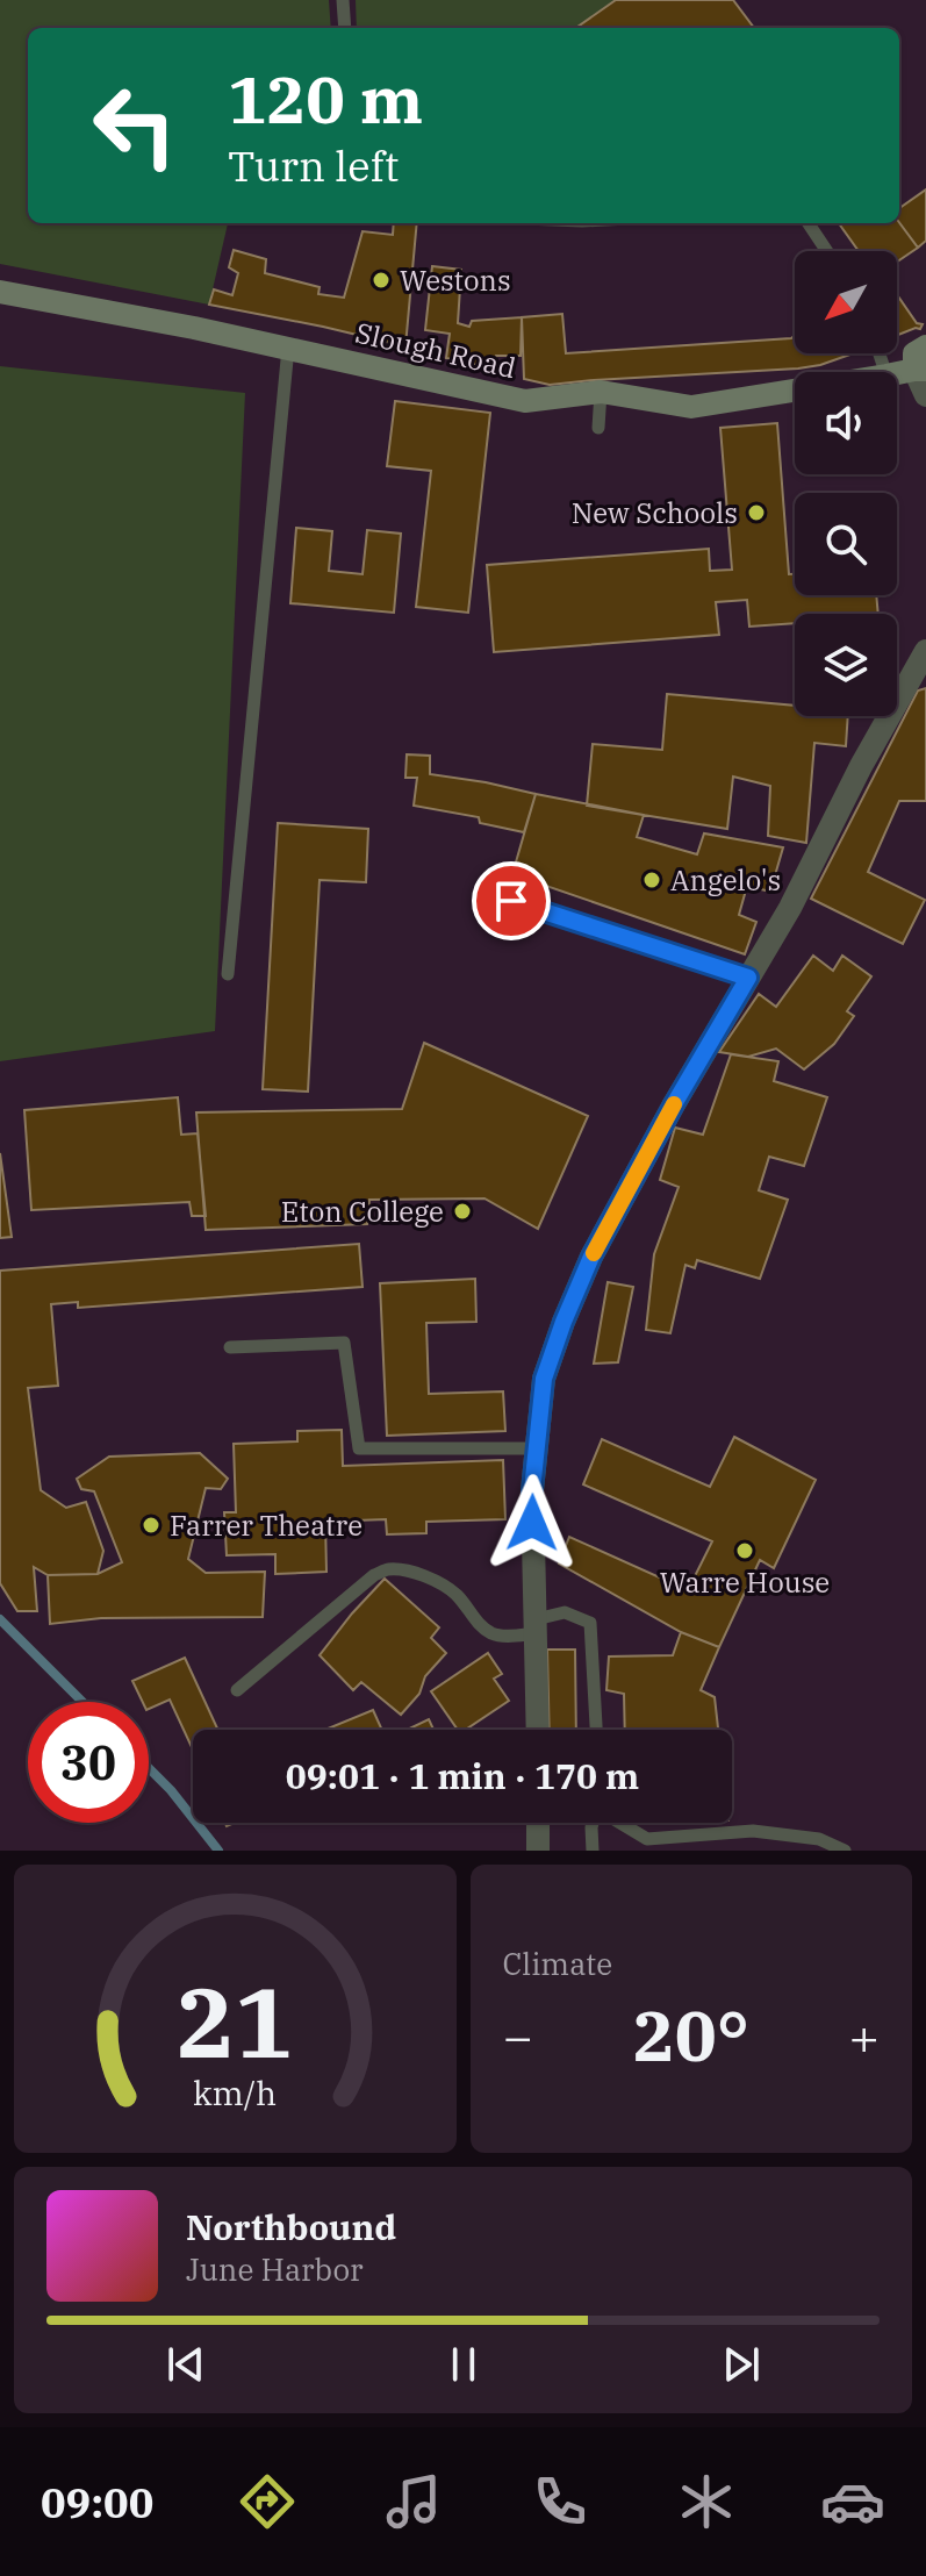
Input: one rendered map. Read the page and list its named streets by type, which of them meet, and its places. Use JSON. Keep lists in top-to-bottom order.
{
  "streets": {
    "main road": ["Slough Road"]
  },
  "places": [
    "Westons",
    "New Schools",
    "Angelo's",
    "Eton College",
    "Farrer Theatre",
    "Warre House"
  ],
  "north": "bottom left",
  "page": {
    "turn": ["120 m", "Turn left"],
    "limit": "30",
    "trip": "09:01 · 1 min · 170 m",
    "tile": "Climate",
    "heat": ["−", "20°", "+"],
    "song": ["Northbound", "June Harbor"],
    "tabs": "09:00",
    "gauge": ["21", "km/h"]
  }
}
